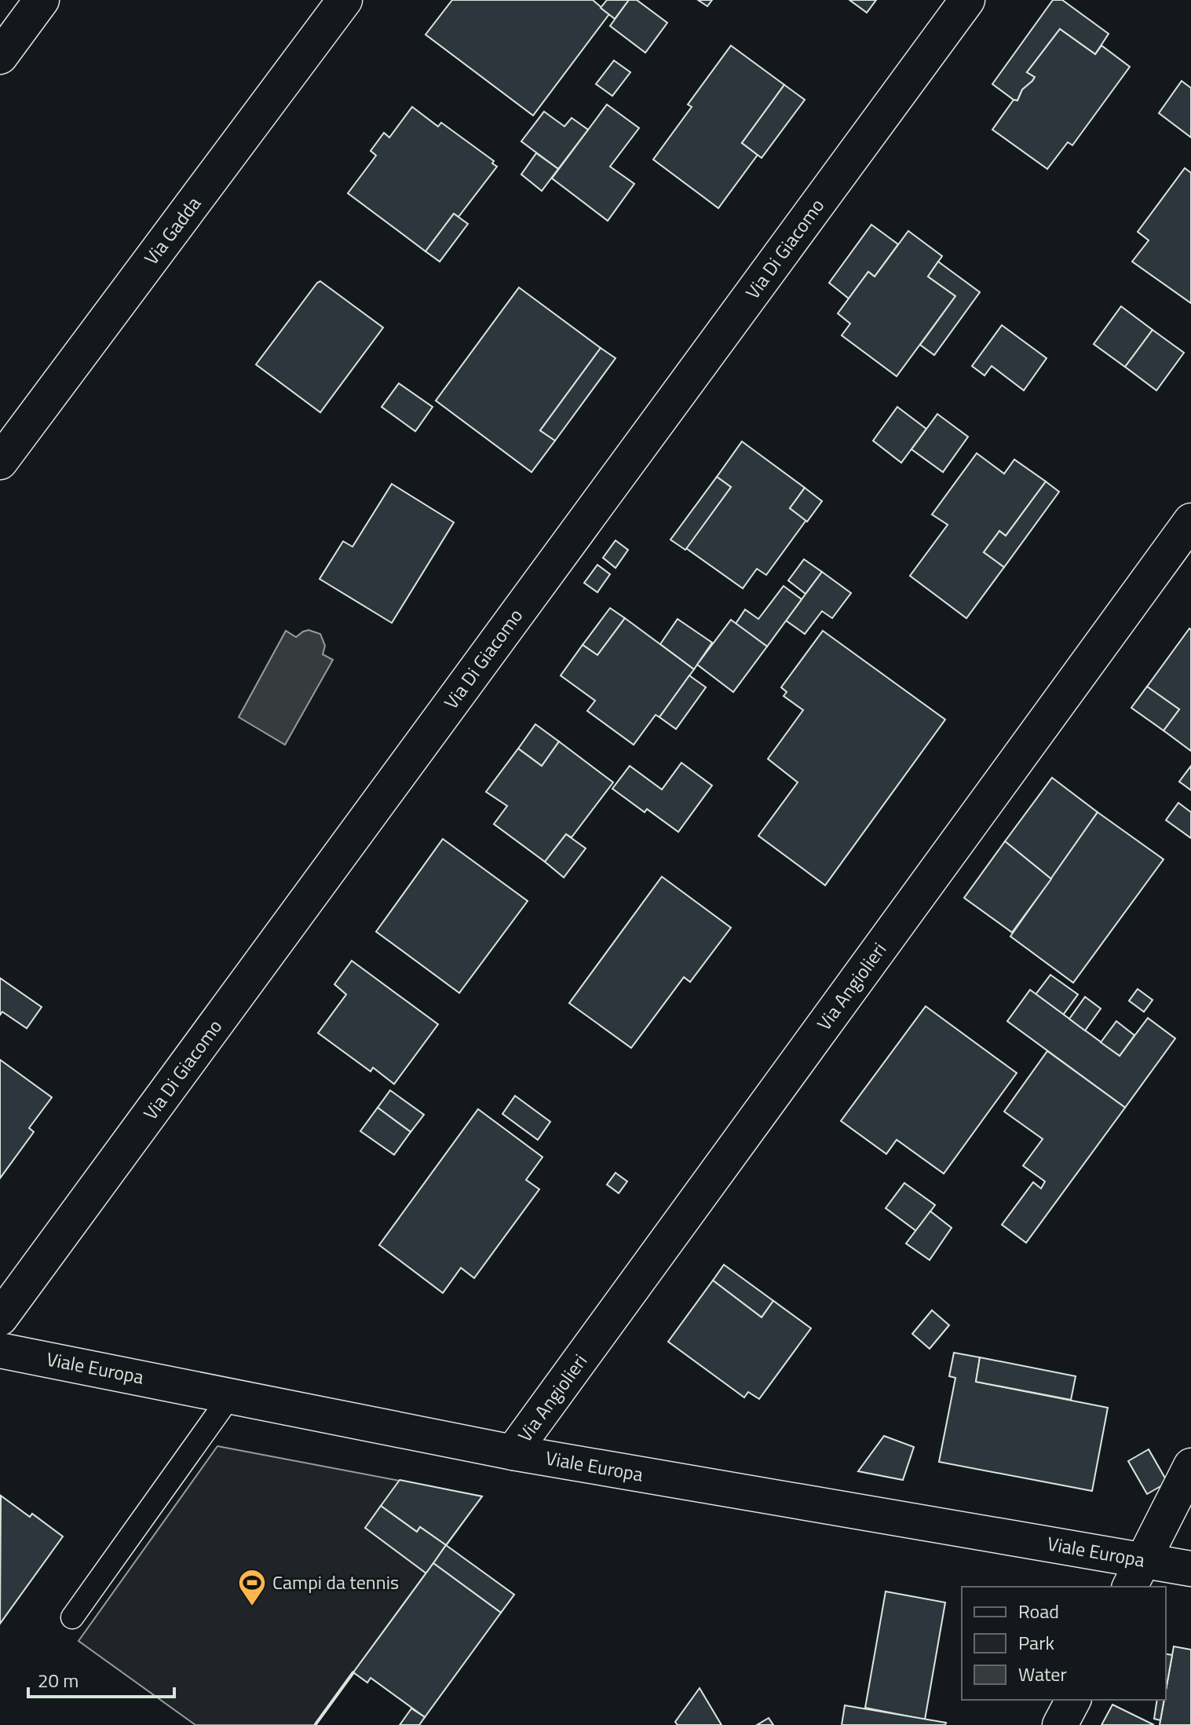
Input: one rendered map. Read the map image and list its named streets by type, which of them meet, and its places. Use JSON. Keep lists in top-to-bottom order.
{
  "streets": {
    "street": [
      "Via Gadda",
      "Via Di Giacomo",
      "Via Angiolieri",
      "Viale Europa"
    ]
  },
  "crossings": [
    ["Via Angiolieri", "Viale Europa"]
  ],
  "places": {
    "sports": ["Campi da tennis"]
  },
  "legend": ["Road", "Park", "Water"],
  "scale_bar": "20 m"
}
